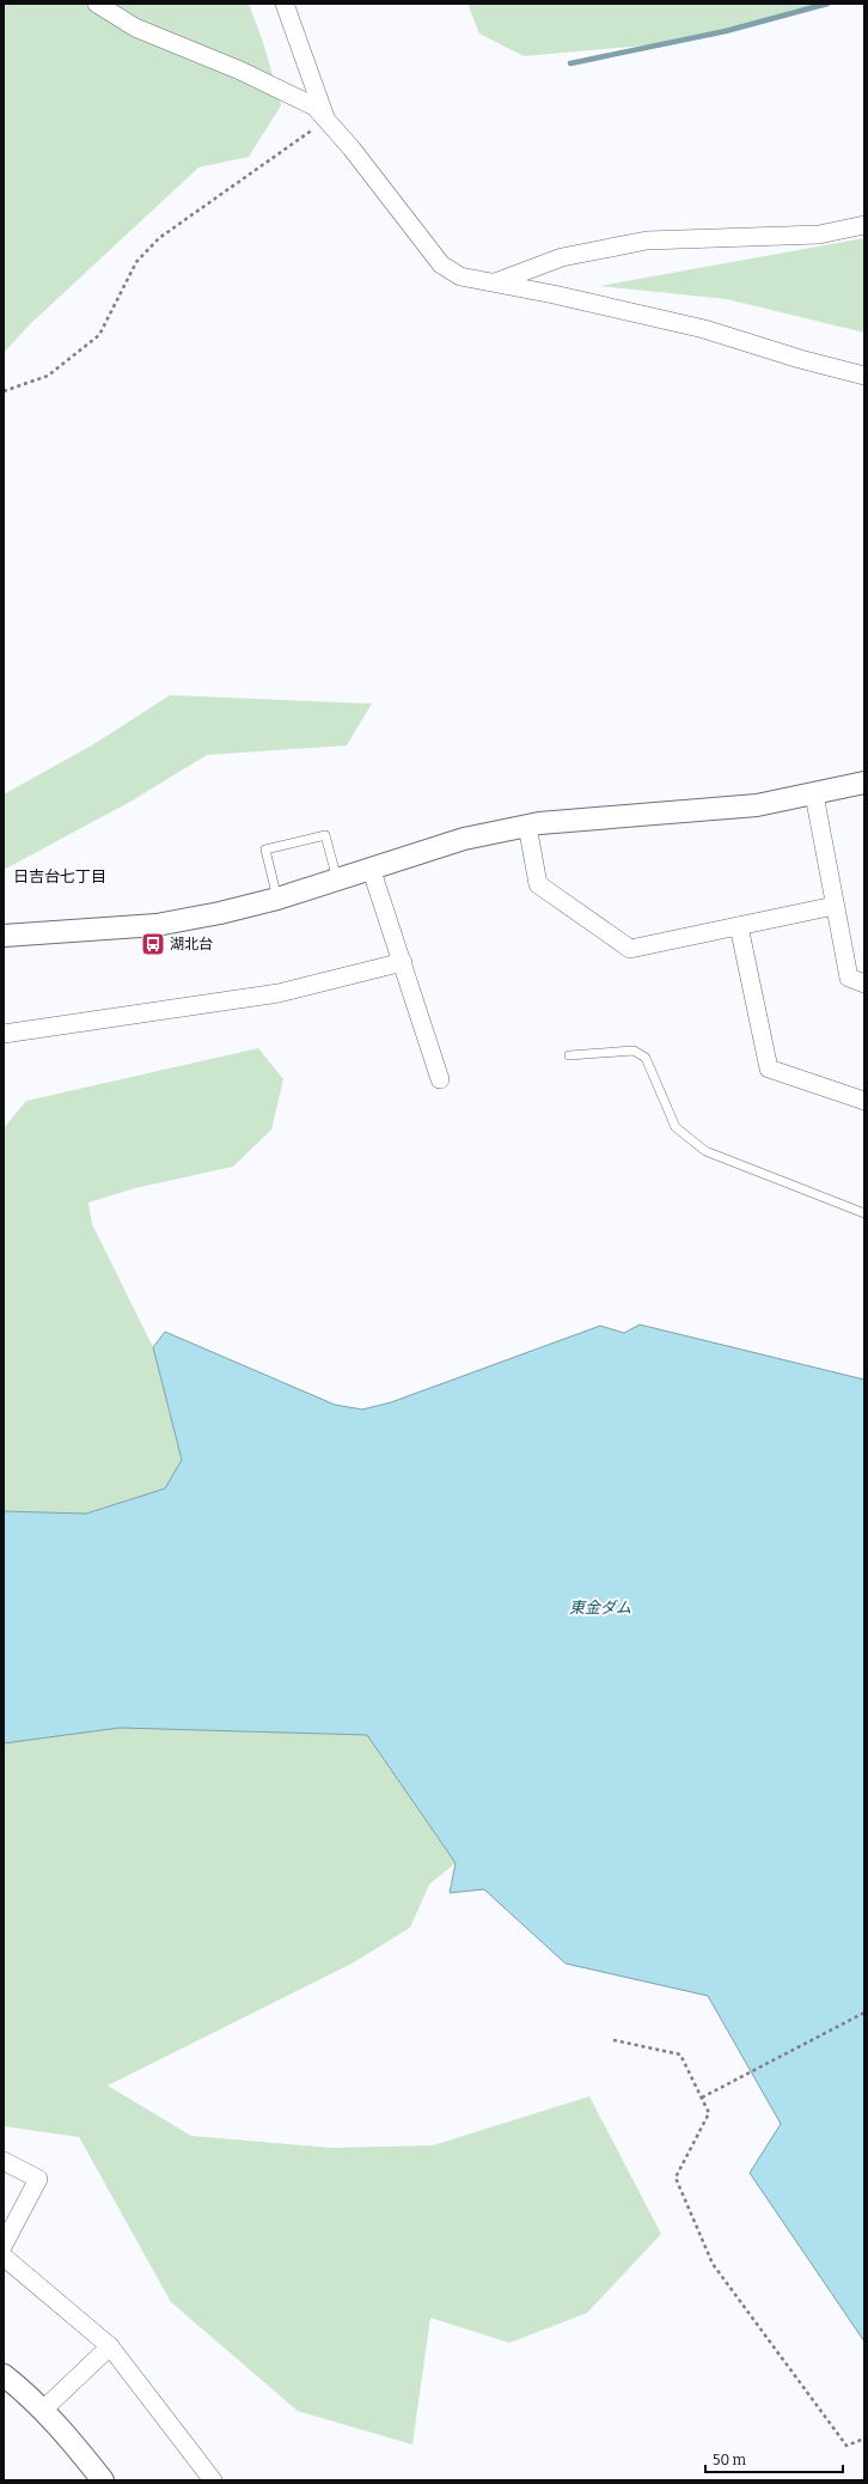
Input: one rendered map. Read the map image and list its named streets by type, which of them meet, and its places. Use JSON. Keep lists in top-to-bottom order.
{
  "districts": ["日吉台七丁目"],
  "water": ["東金ダム"],
  "places": {
    "bus stop": ["湖北台"]
  },
  "scale_bar": "50 m"
}
